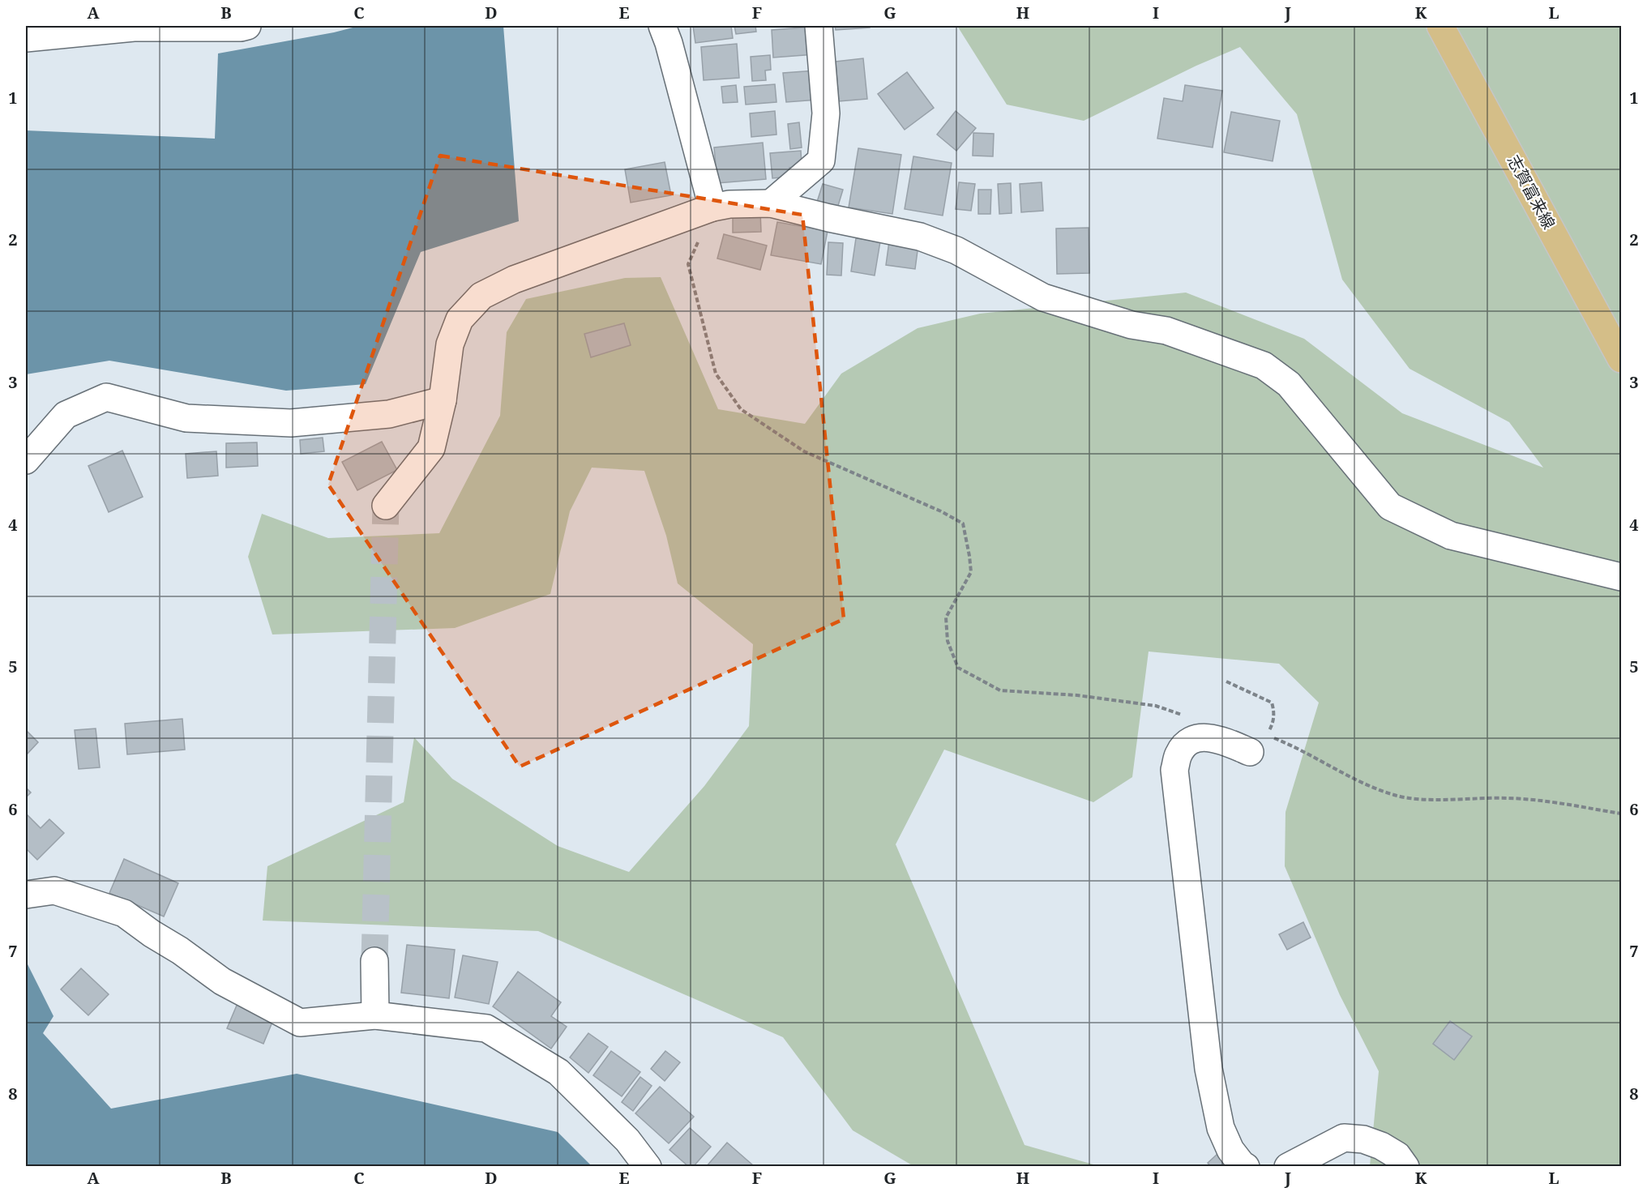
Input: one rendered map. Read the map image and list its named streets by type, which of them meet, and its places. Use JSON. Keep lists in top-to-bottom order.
{
  "streets": {
    "main road": ["志賀富来線"]
  },
  "grid": {
    "columns": [
      "A",
      "B",
      "C",
      "D",
      "E",
      "F",
      "G",
      "H",
      "I",
      "J",
      "K",
      "L"
    ],
    "rows": [
      "1",
      "2",
      "3",
      "4",
      "5",
      "6",
      "7",
      "8"
    ]
  }
}
